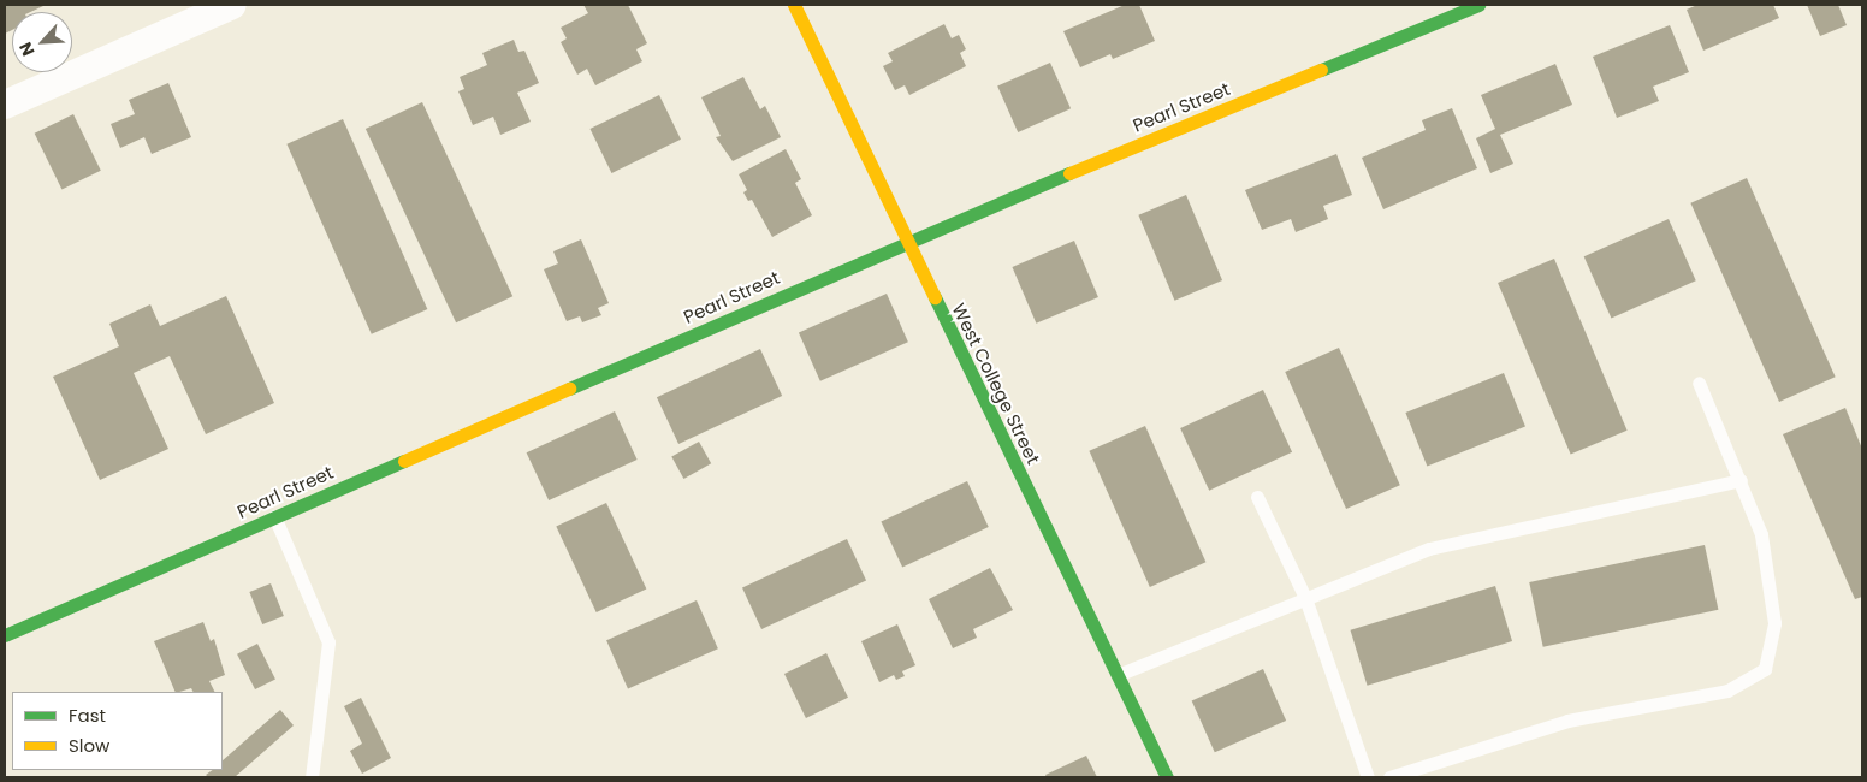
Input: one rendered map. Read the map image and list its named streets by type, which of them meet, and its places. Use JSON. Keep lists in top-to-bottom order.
{
  "streets": {
    "street": ["Pearl Street", "West College Street"]
  },
  "crossings": [
    ["Pearl Street", "West College Street"]
  ],
  "legend": ["Fast", "Slow"],
  "north": "bottom left"
}
